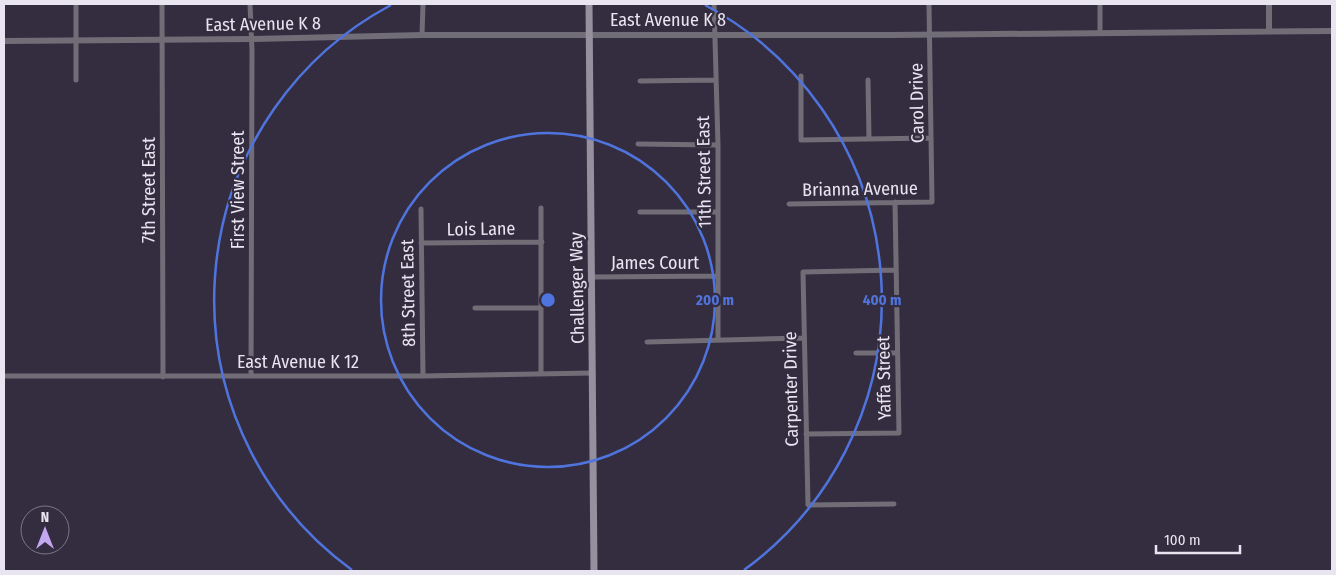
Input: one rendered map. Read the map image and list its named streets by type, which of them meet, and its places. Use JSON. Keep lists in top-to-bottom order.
{
  "streets": {
    "main road": ["Challenger Way"],
    "street": [
      "East Avenue K 8",
      "Carol Drive",
      "11th Street East",
      "Brianna Avenue",
      "7th Street East",
      "First View Street",
      "Lois Lane",
      "James Court",
      "8th Street East",
      "East Avenue K 12",
      "Yaffa Street",
      "Carpenter Drive"
    ]
  },
  "crossings": [
    ["East Avenue K 8", "Carol Drive"],
    ["East Avenue K 8", "11th Street East"],
    ["East Avenue K 8", "7th Street East"],
    ["East Avenue K 8", "First View Street"],
    ["East Avenue K 8", "Challenger Way"],
    ["Carol Drive", "Brianna Avenue"],
    ["11th Street East", "James Court"],
    ["Brianna Avenue", "Yaffa Street"],
    ["7th Street East", "East Avenue K 12"],
    ["First View Street", "East Avenue K 12"],
    ["Lois Lane", "8th Street East"],
    ["James Court", "Challenger Way"],
    ["Challenger Way", "East Avenue K 12"],
    ["8th Street East", "East Avenue K 12"],
    ["Yaffa Street", "Carpenter Drive"]
  ],
  "scale_bar": "100 m",
  "north": "top",
  "rings": ["200 m", "400 m"]
}
